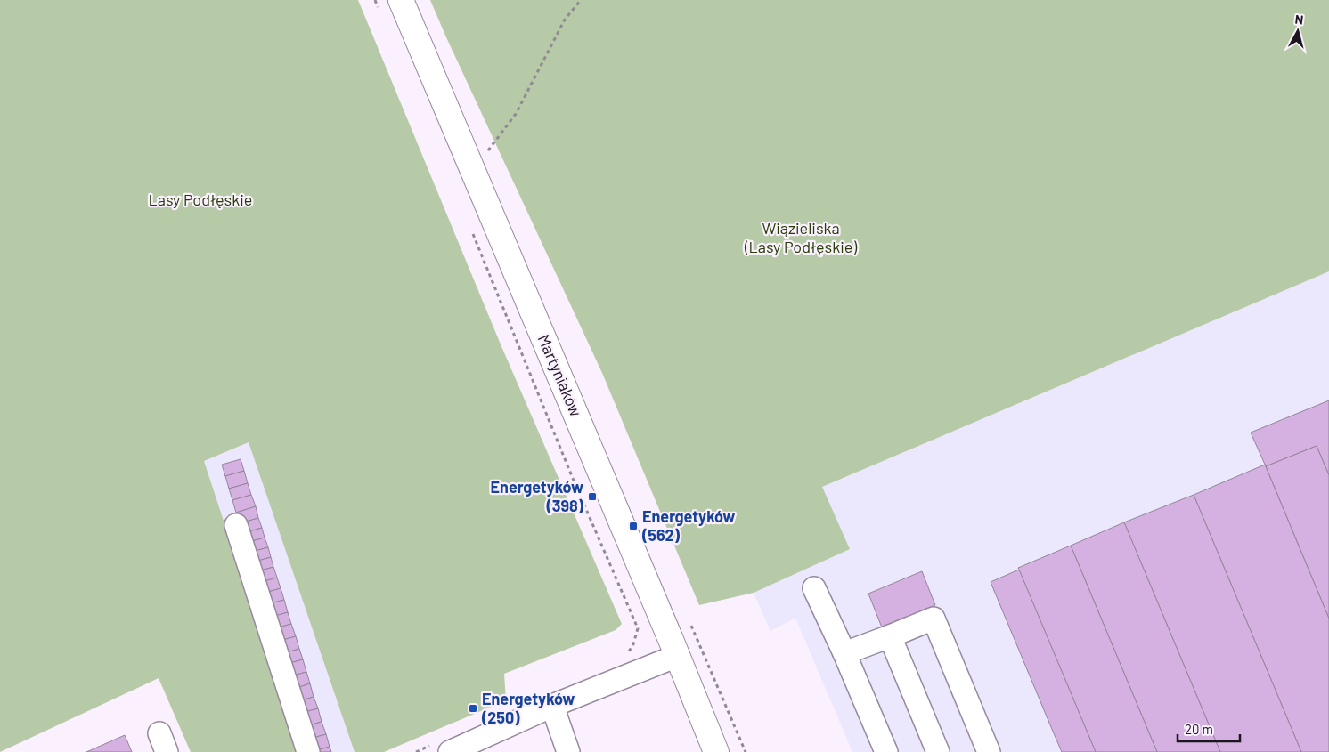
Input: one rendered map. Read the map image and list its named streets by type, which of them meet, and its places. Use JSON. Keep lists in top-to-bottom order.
{
  "streets": {
    "main road": ["Martyniaków"]
  },
  "parks": ["Lasy Podłęskie", "Wiązieliska (Lasy Podłęskie)"],
  "places": {
    "transit": ["Energetyków (398)", "Energetyków (562)", "Energetyków (250)"]
  },
  "scale_bar": "20 m",
  "north": "top"
}
